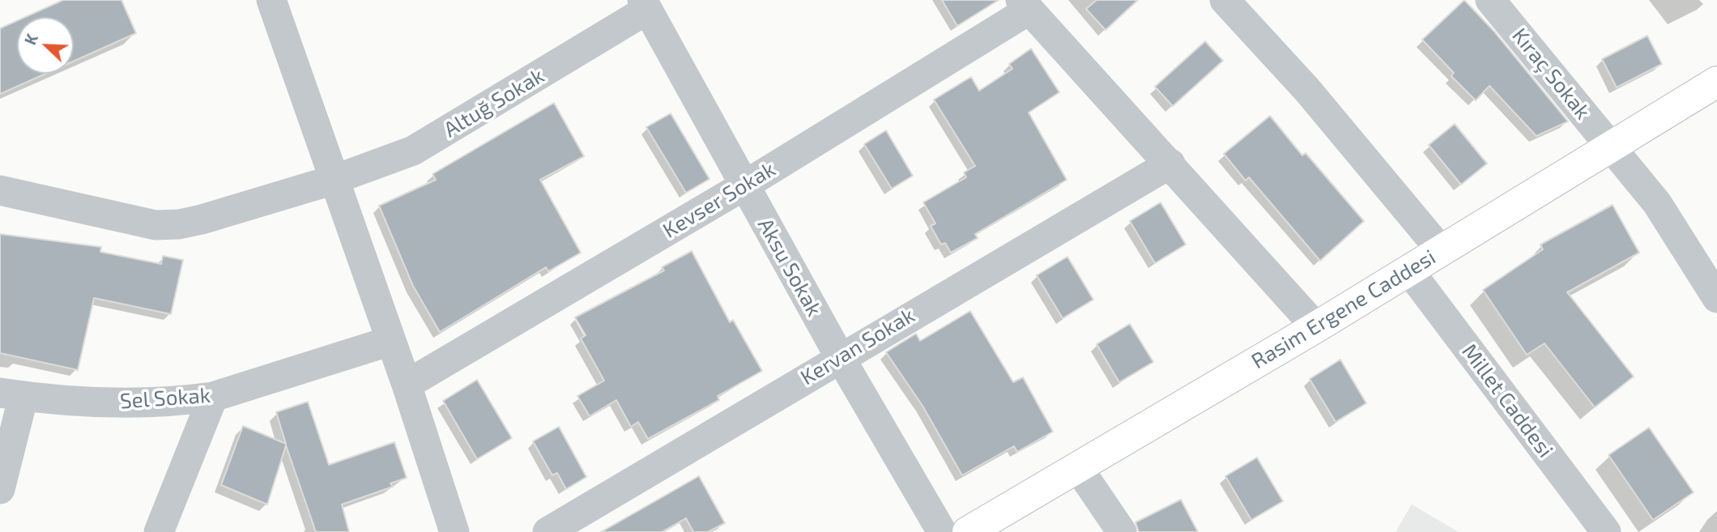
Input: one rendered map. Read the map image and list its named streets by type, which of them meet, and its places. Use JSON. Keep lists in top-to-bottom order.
{
  "streets": {
    "main road": ["Rasim Ergene Caddesi"],
    "street": [
      "Kıraç Sokak",
      "Altuğ Sokak",
      "Kevser Sokak",
      "Aksu Sokak",
      "Kervan Sokak",
      "Sel Sokak",
      "Millet Caddesi"
    ]
  },
  "crossings": [
    ["Kıraç Sokak", "Rasim Ergene Caddesi"],
    ["Altuğ Sokak", "Aksu Sokak"],
    ["Kevser Sokak", "Aksu Sokak"],
    ["Aksu Sokak", "Kervan Sokak"],
    ["Rasim Ergene Caddesi", "Millet Caddesi"]
  ],
  "north": "top left"
}
